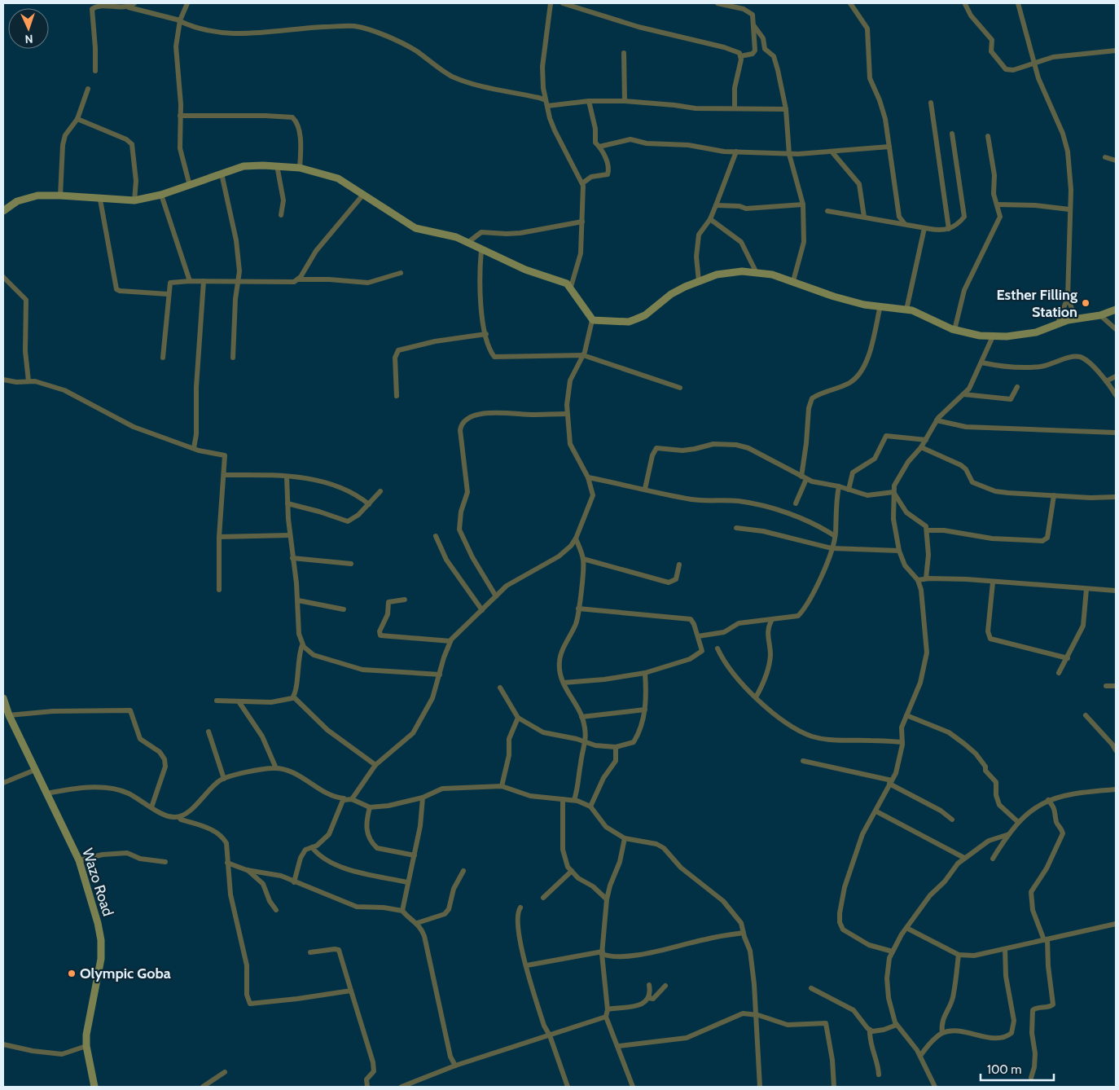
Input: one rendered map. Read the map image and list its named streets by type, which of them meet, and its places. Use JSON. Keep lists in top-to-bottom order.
{
  "streets": {
    "street": ["Wazo Road"]
  },
  "places": ["Esther Filling Station", "Olympic Goba"],
  "scale_bar": "100 m",
  "north": "bottom"
}
